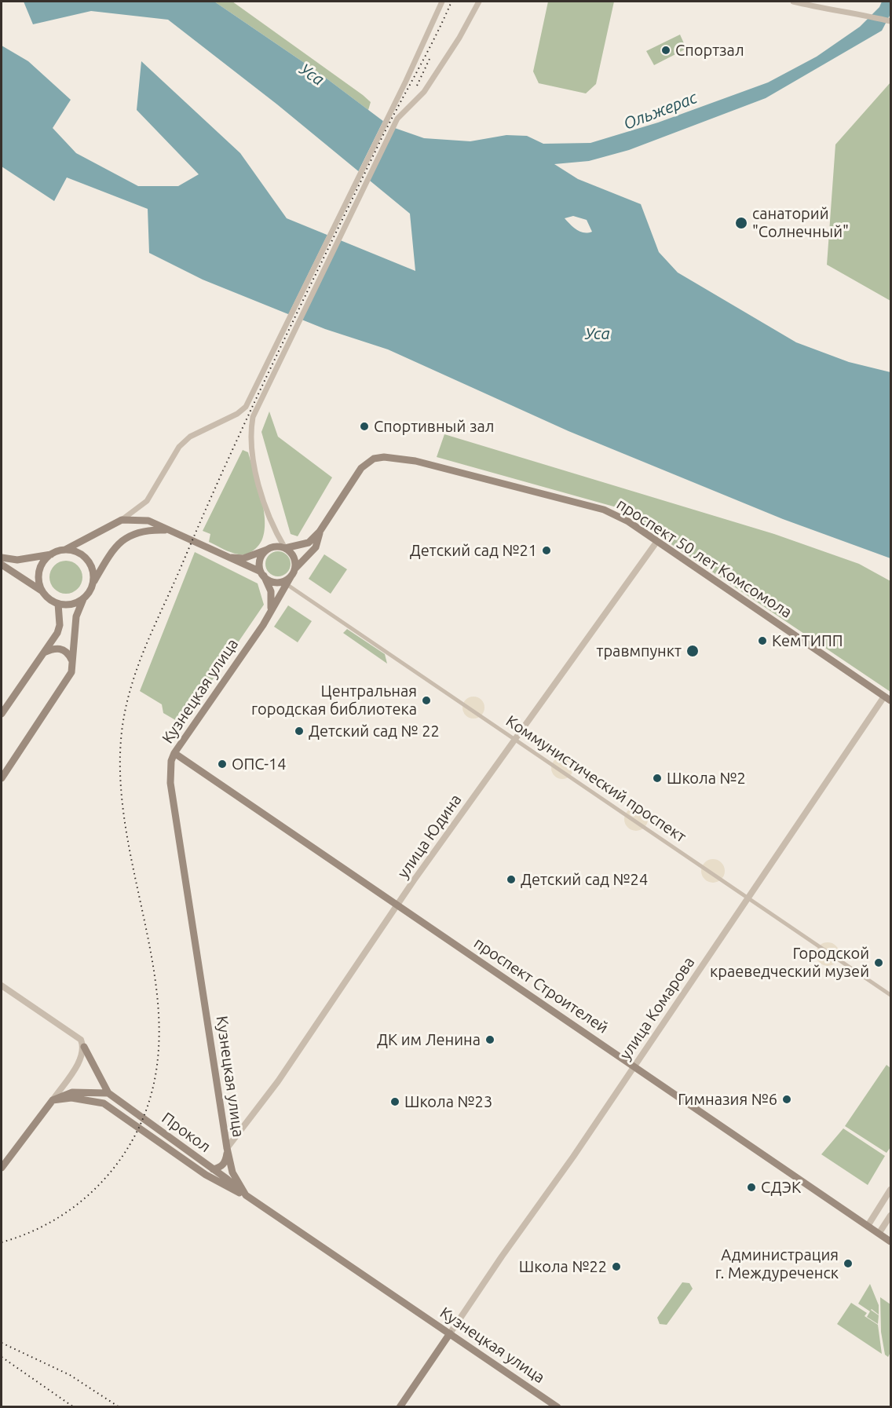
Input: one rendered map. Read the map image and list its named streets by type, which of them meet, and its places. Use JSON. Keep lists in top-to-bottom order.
{
  "streets": {
    "main road": [
      "проспект 50 лет Комсомола",
      "Кузнецкая улица",
      "проспект Строителей",
      "Прокол"
    ],
    "street": ["Коммунистический проспект", "улица Юдина", "улица Комарова"]
  },
  "crossings": [
    ["проспект 50 лет Комсомола", "Кузнецкая улица"],
    ["проспект 50 лет Комсомола", "улица Юдина"],
    ["проспект 50 лет Комсомола", "улица Комарова"],
    ["Кузнецкая улица", "Коммунистический проспект"],
    ["Кузнецкая улица", "улица Юдина"],
    ["Кузнецкая улица", "проспект Строителей"],
    ["Кузнецкая улица", "улица Комарова"],
    ["Кузнецкая улица", "Прокол"],
    ["Коммунистический проспект", "улица Юдина"],
    ["Коммунистический проспект", "улица Комарова"],
    ["улица Юдина", "проспект Строителей"],
    ["проспект Строителей", "улица Комарова"]
  ],
  "water": ["Уса", "Ольжерас"],
  "places": [
    "Спортзал",
    "санаторий \"Солнечный\"",
    "Спортивный зал",
    "Детский сад №21",
    "КемТИПП",
    "травмпункт",
    "Центральная городская библиотека",
    "Детский сад № 22",
    "ОПС-14",
    "Школа №2",
    "Детский сад №24",
    "Городской краеведческий музей",
    "ДК им Ленина",
    "Гимназия №6",
    "Школа №23",
    "СДЭК",
    "Администрация г. Междуреченск",
    "Школа №22"
  ]
}
